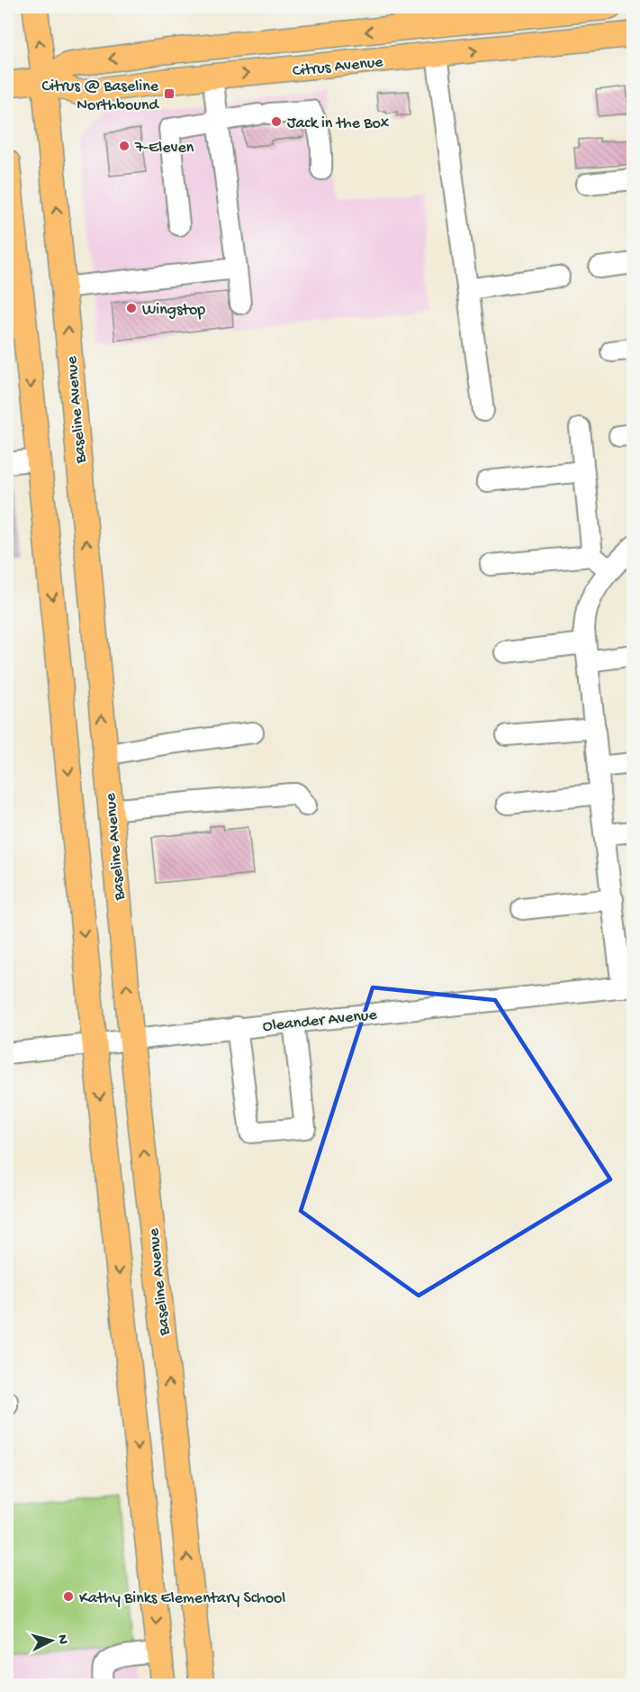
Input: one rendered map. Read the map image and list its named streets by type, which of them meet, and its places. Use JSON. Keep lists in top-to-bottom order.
{
  "streets": {
    "main road": ["Citrus Avenue", "Baseline Avenue"],
    "street": ["Oleander Avenue"]
  },
  "crossings": [
    ["Citrus Avenue", "Baseline Avenue"],
    ["Baseline Avenue", "Oleander Avenue"]
  ],
  "places": {
    "transit": ["Citrus @ Baseline Northbound"],
    "other": [
      "Jack in the Box",
      "7-Eleven",
      "Wingstop",
      "Kathy Binks Elementary School"
    ]
  },
  "north": "right"
}
